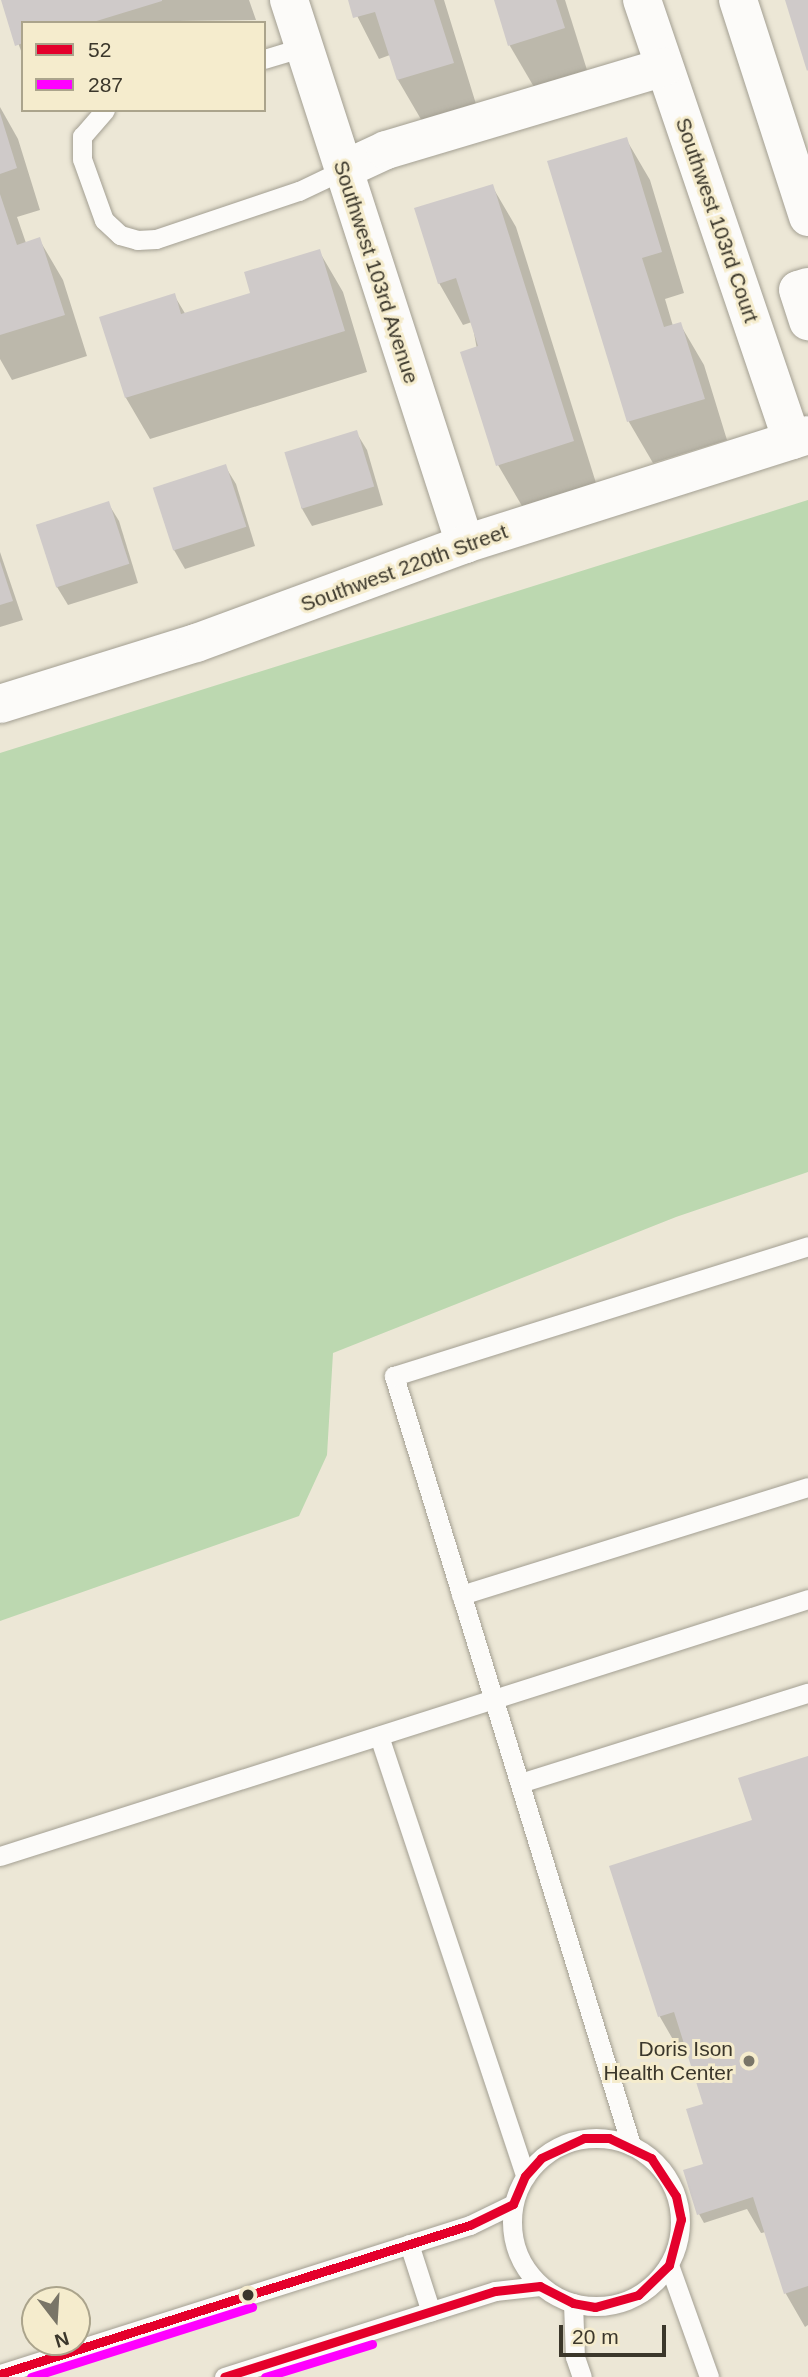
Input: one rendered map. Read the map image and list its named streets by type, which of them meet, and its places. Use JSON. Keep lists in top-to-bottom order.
{
  "streets": {
    "street": ["Southwest 103rd Court", "Southwest 103rd Avenue", "Southwest 220th Street"]
  },
  "crossings": [
    ["Southwest 103rd Court", "Southwest 220th Street"],
    ["Southwest 103rd Avenue", "Southwest 220th Street"]
  ],
  "places": ["Doris Ison Health Center"],
  "lines": ["transit line 52", "transit line 287"],
  "legend": ["52", "287"],
  "scale_bar": "20 m",
  "north": "bottom"
}
